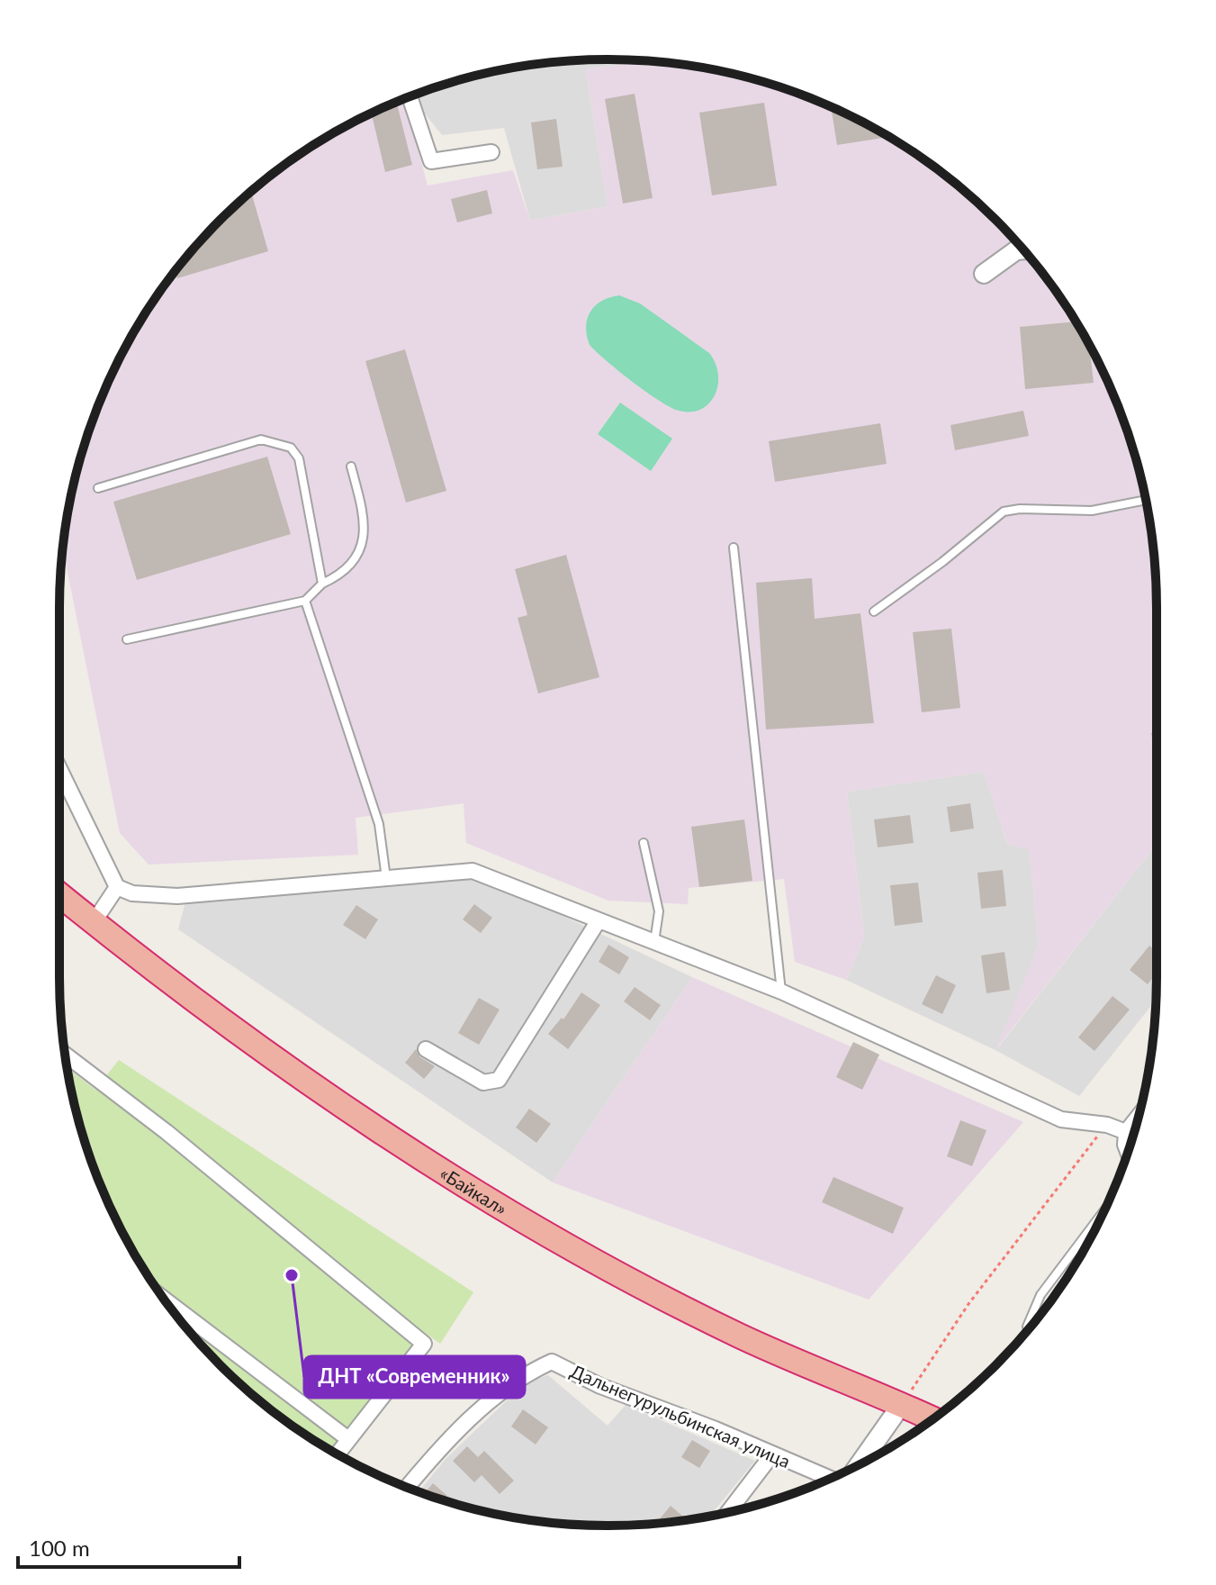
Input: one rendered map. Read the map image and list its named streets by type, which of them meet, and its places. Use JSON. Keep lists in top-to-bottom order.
{
  "streets": {
    "highway": ["«Байкал»"],
    "street": ["Дальнегурульбинская улица"]
  },
  "places": ["ДНТ «Современник»"],
  "scale_bar": "100 m"
}
